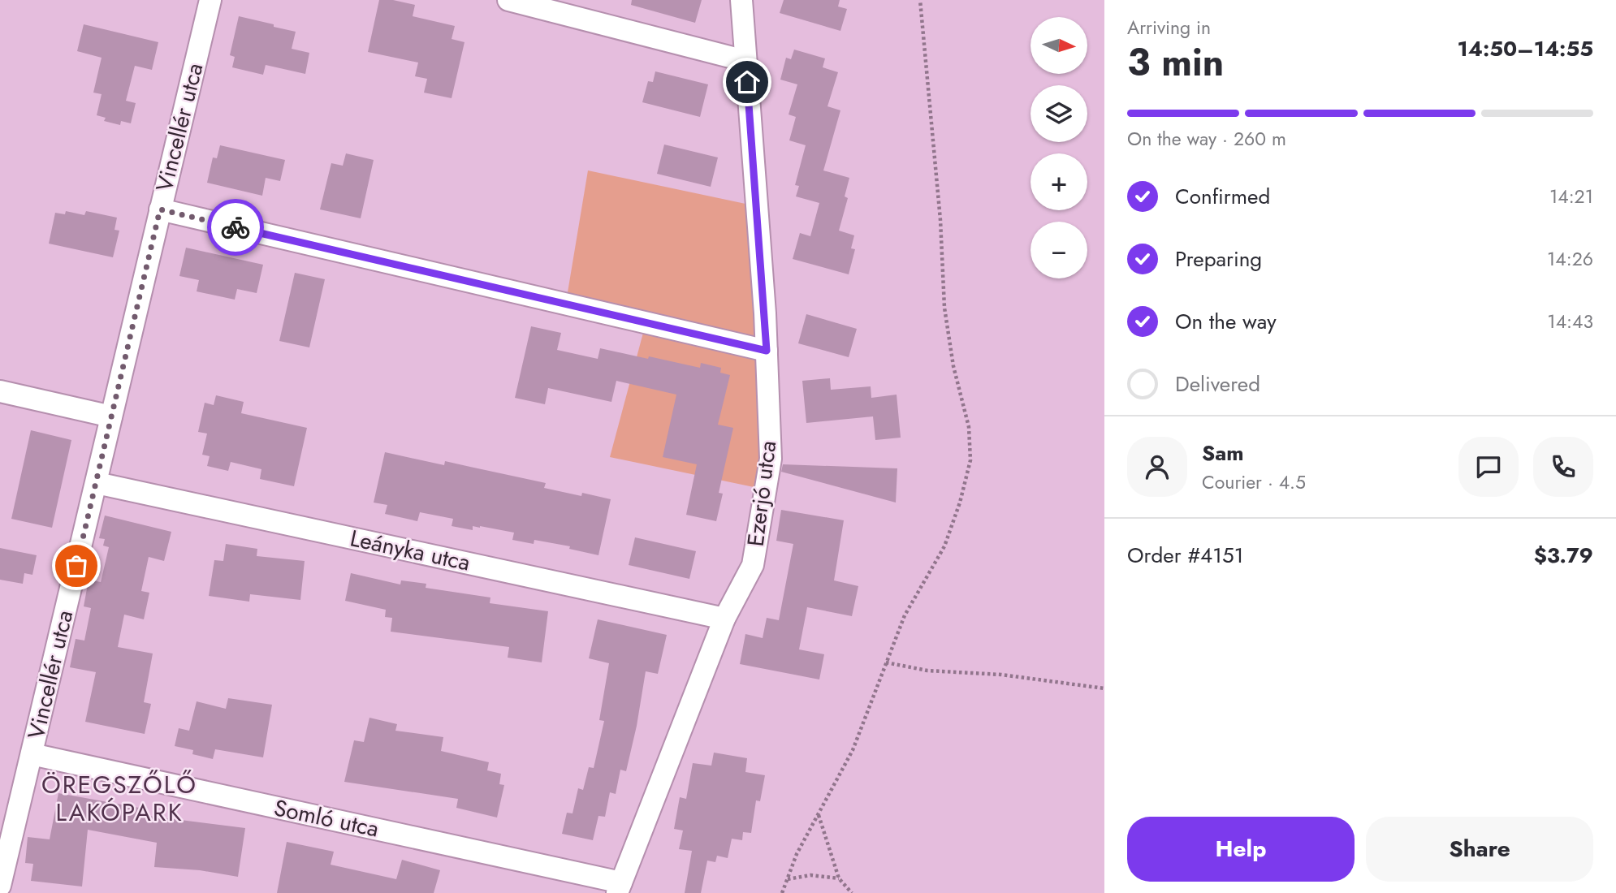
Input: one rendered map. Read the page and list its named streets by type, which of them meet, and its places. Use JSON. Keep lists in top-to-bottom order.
{
  "streets": {
    "street": [
      "Vincellér utca",
      "Ezerjó utca",
      "Leányka utca",
      "Somló utca"
    ]
  },
  "crossings": [
    ["Vincellér utca", "Leányka utca"],
    ["Vincellér utca", "Somló utca"],
    ["Ezerjó utca", "Leányka utca"],
    ["Ezerjó utca", "Somló utca"]
  ],
  "districts": ["ÖREGSZŐLŐ LAKÓPARK"],
  "north": "right",
  "page": {
    "heading": ["3 min", "Arriving in", "14:50–14:55"],
    "panel": [
      "Sam",
      "Courier · 4.5",
      "Order #4151",
      "$3.79"
    ],
    "map_buttons": ["+", "−"],
    "bar": "On the way · 260 m",
    "list": [
      ["Confirmed", "14:21"],
      ["Preparing", "14:26"],
      ["On the way", "14:43"],
      "Delivered"
    ],
    "buttons": ["Help", "Share"]
  }
}
